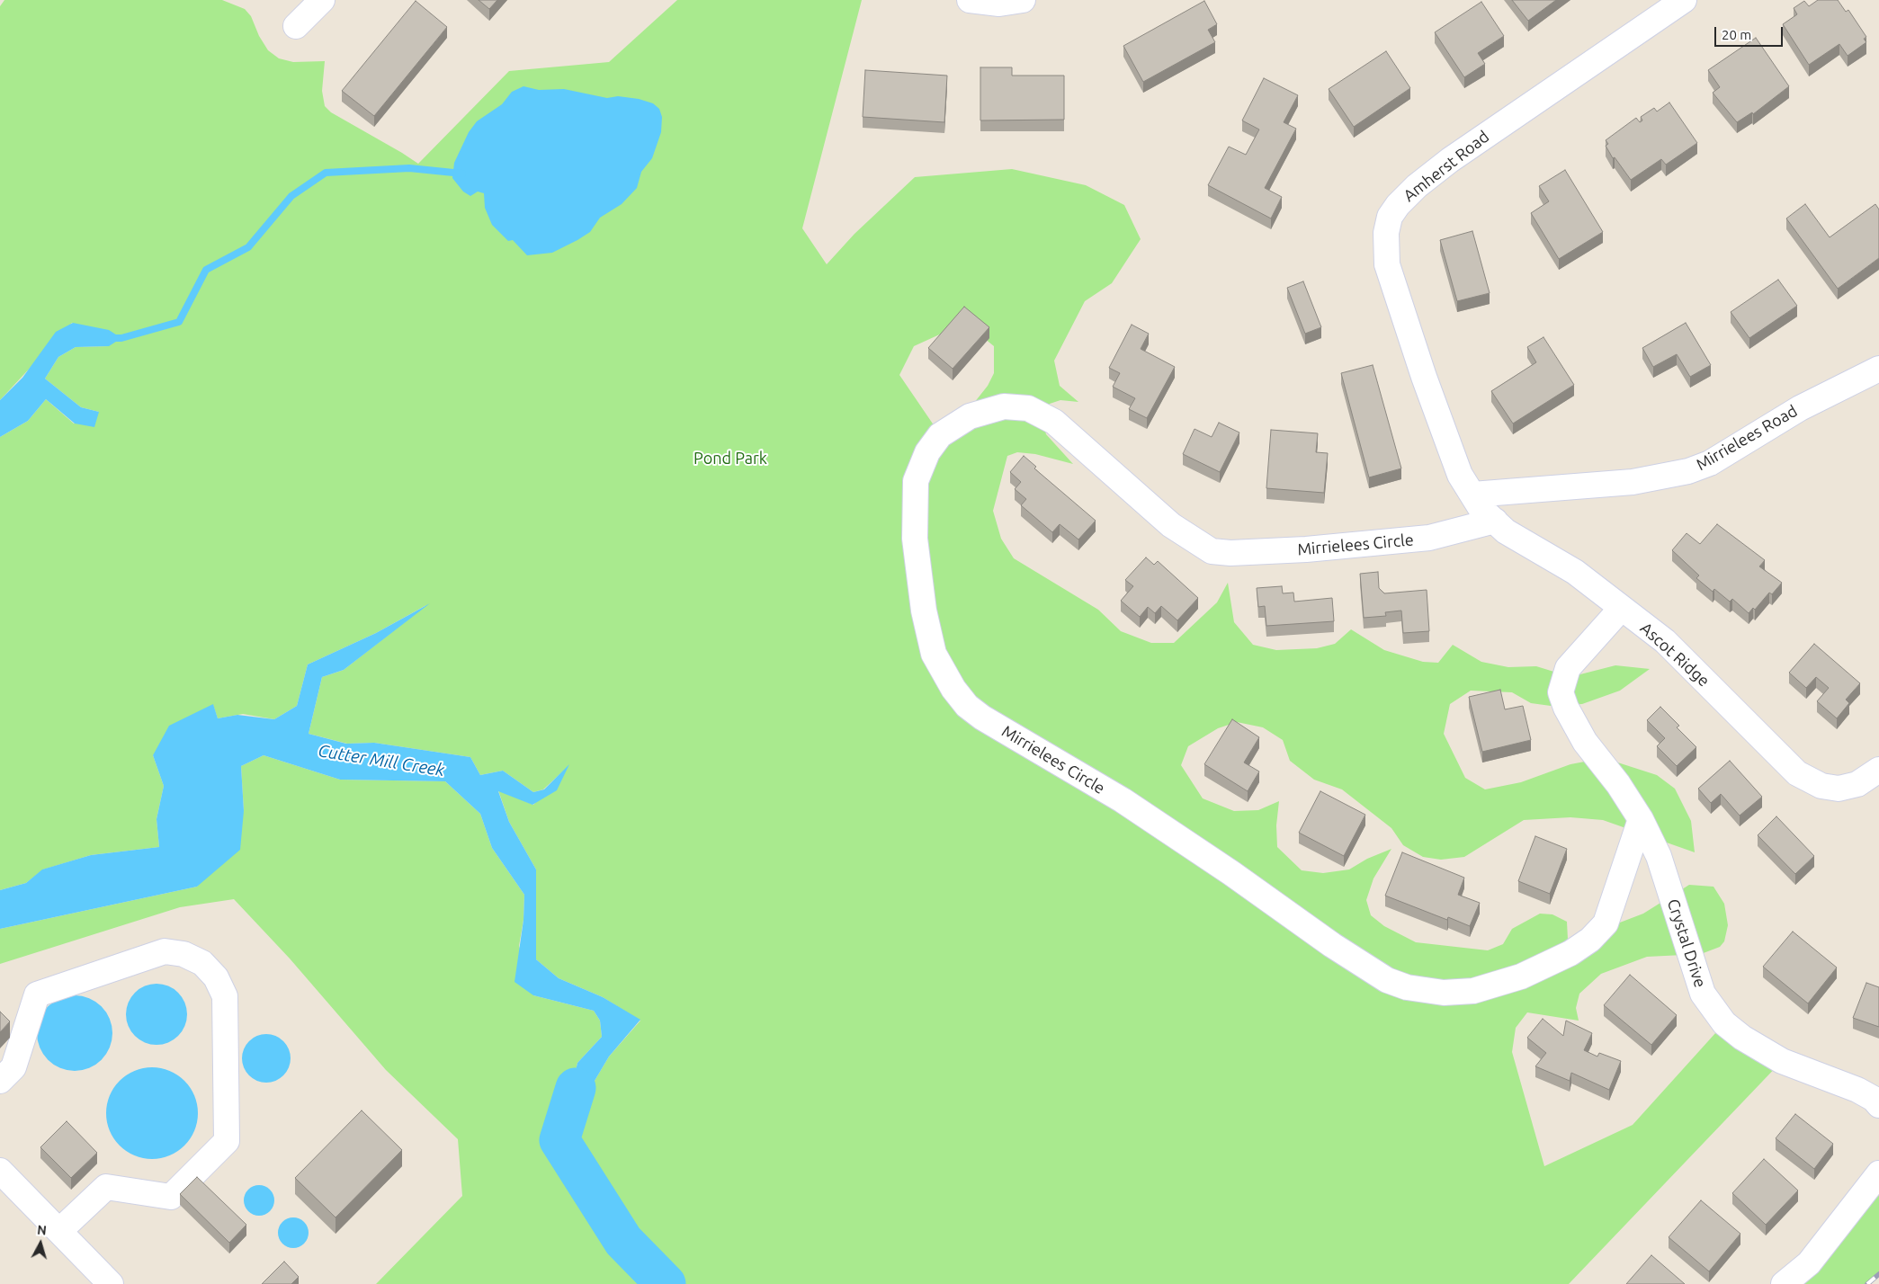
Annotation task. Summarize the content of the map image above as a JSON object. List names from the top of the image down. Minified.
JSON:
{"streets":{"street":["Amherst Road","Mirrielees Road","Mirrielees Circle","Ascot Ridge","Crystal Drive"]},"crossings":[["Amherst Road","Mirrielees Road"],["Amherst Road","Ascot Ridge"],["Mirrielees Road","Ascot Ridge"],["Mirrielees Circle","Ascot Ridge"],["Mirrielees Circle","Crystal Drive"]],"water":["Cutter Mill Creek"],"parks":["Pond Park"],"scale_bar":"20 m","north":"top"}
